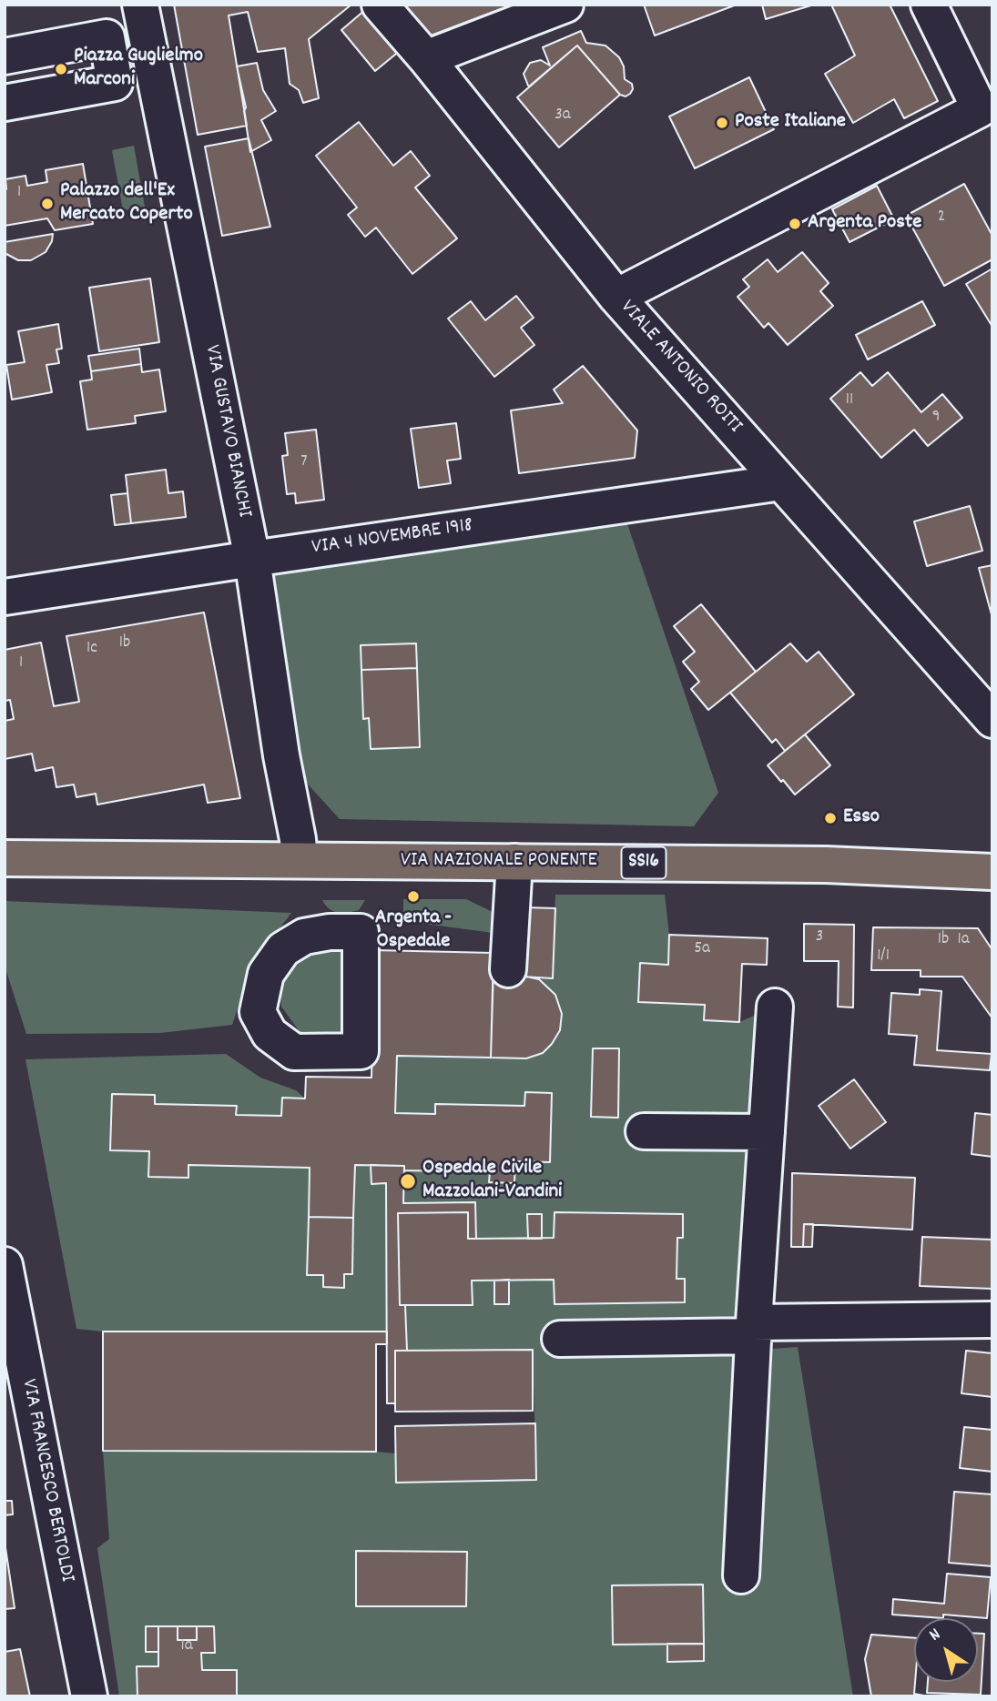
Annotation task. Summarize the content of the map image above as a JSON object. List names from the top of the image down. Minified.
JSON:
{"streets":{"main road":["VIA NAZIONALE PONENTE","SS16"],"street":["VIALE ANTONIO ROITI","VIA GUSTAVO BIANCHI","VIA 4 NOVEMBRE 1918","VIA FRANCESCO BERTOLDI"]},"crossings":[["VIALE ANTONIO ROITI","VIA 4 NOVEMBRE 1918"],["VIA GUSTAVO BIANCHI","VIA 4 NOVEMBRE 1918"],["VIA GUSTAVO BIANCHI","VIA NAZIONALE PONENTE"]],"places":["Piazza Guglielmo Marconi","Poste Italiane","Palazzo dell'Ex Mercato Coperto","Argenta Poste","Esso","Argenta - Ospedale","Ospedale Civile Mazzolani-Vandini"],"house_numbers":["3a","1","2","11","9","7","1b","1c","1","3","1b","1a","5a","1/1","1a"],"north":"top left"}
